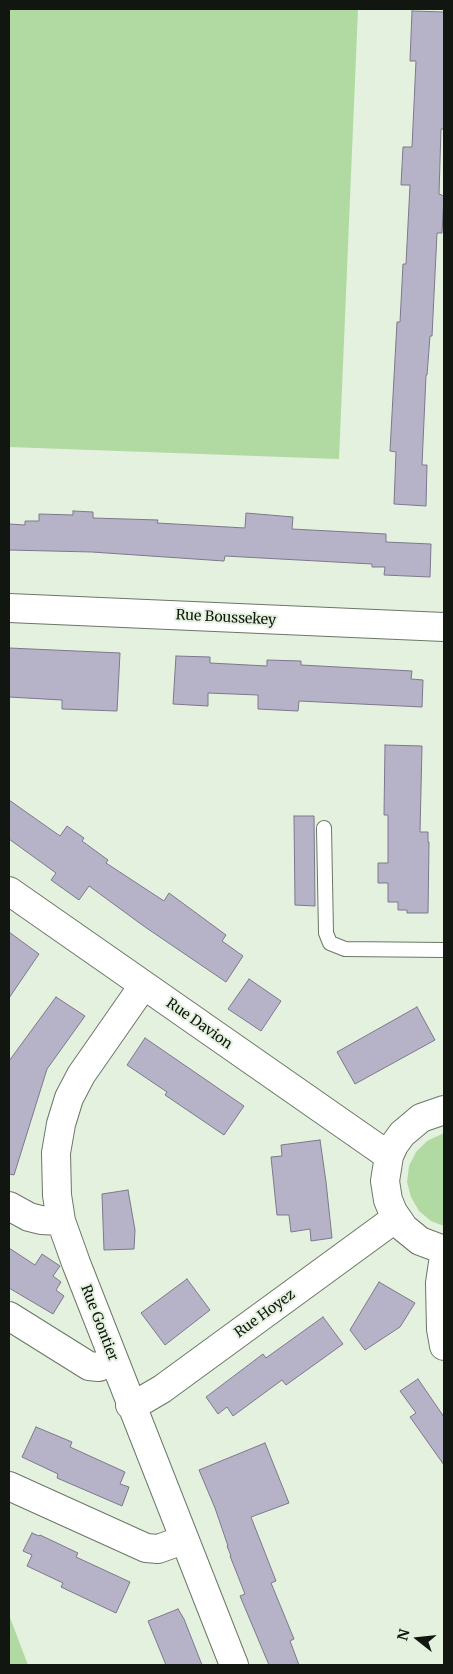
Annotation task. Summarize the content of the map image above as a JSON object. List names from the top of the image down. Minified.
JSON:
{"streets":{"street":["Rue Boussekey","Rue Davion","Rue Hoyez","Rue Gontier"]},"crossings":[["Rue Davion","Rue Gontier"],["Rue Hoyez","Rue Gontier"]],"north":"left"}
